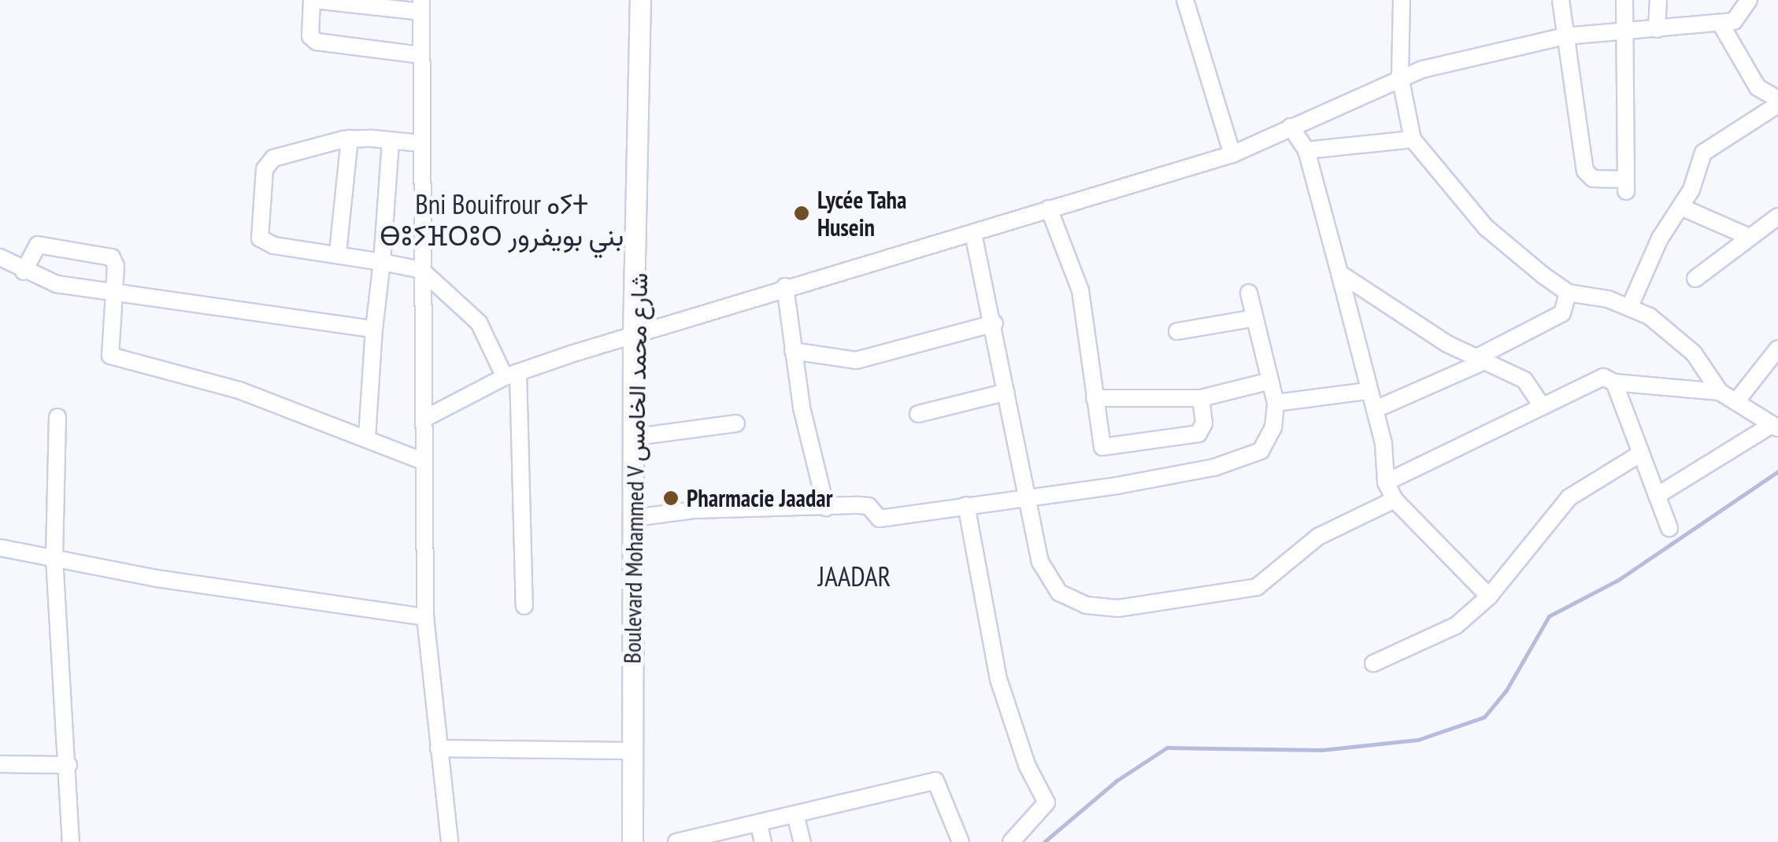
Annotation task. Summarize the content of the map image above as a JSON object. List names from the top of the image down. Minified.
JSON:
{"streets":{"main road":["Boulevard Mohammed V شارع محمد الخامس"]},"districts":["Bni Bouifrour ⴰⵢⵜ ⴱⵓⵢⴼⵔⵓⵔ بني بويفرور","JAADAR"],"places":["Lycée Taha Husein","Pharmacie Jaadar"]}
